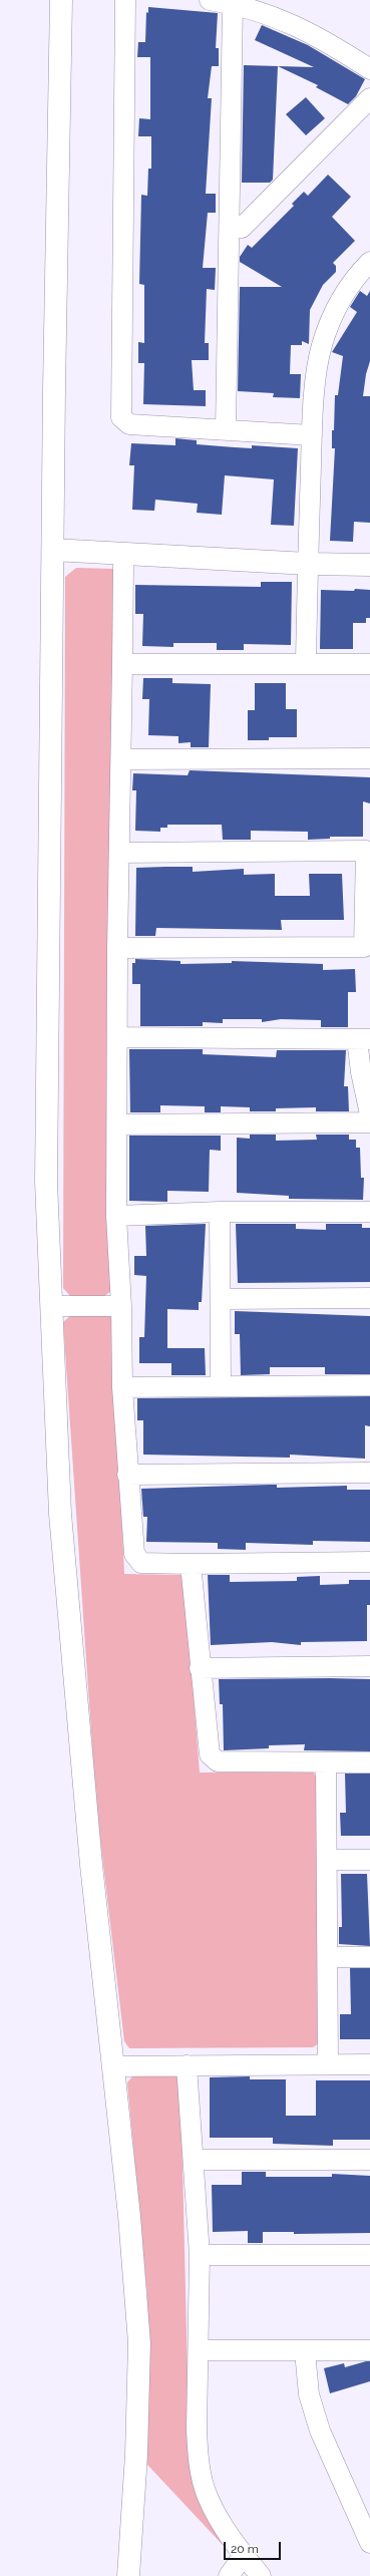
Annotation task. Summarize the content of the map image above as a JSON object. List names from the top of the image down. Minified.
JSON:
{"scale_bar":"20 m"}
